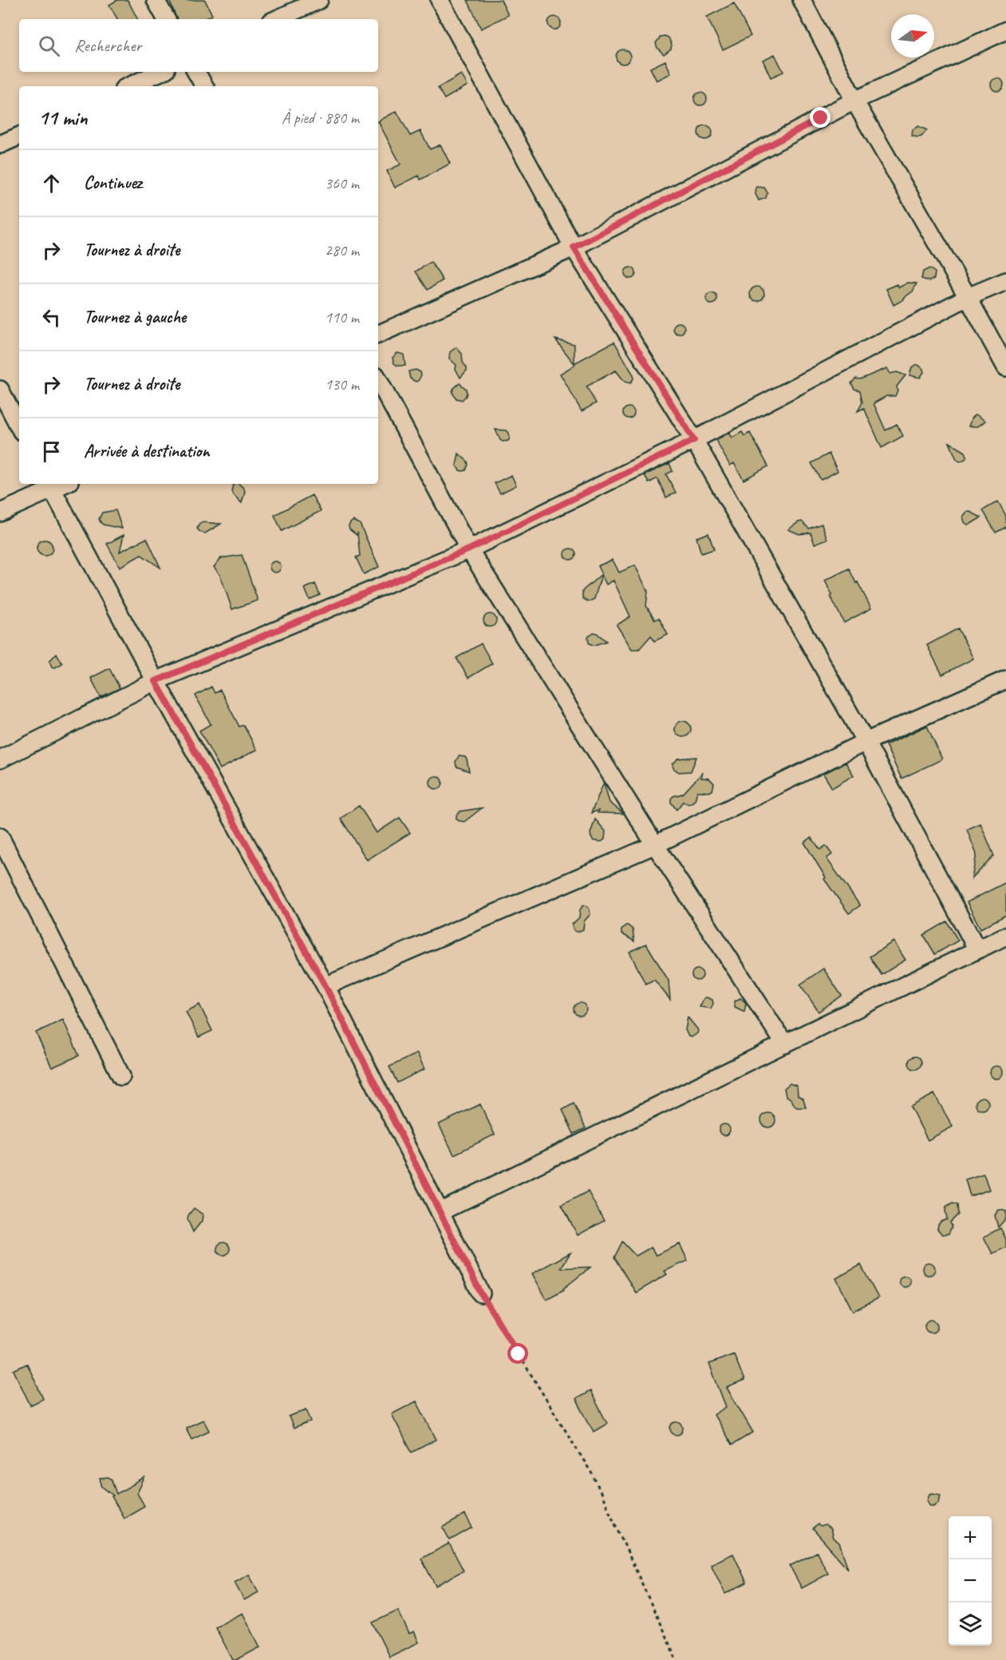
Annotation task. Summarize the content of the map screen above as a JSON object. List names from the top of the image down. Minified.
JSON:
{"north":"right","page":{"search":"Rechercher","heading":["11 min","À pied · 880 m"],"list":[["Continuez","360 m"],["Tournez à droite","280 m"],["Tournez à gauche","110 m"],["Tournez à droite","130 m"],"Arrivée à destination"],"map_buttons":["+","−"]}}
